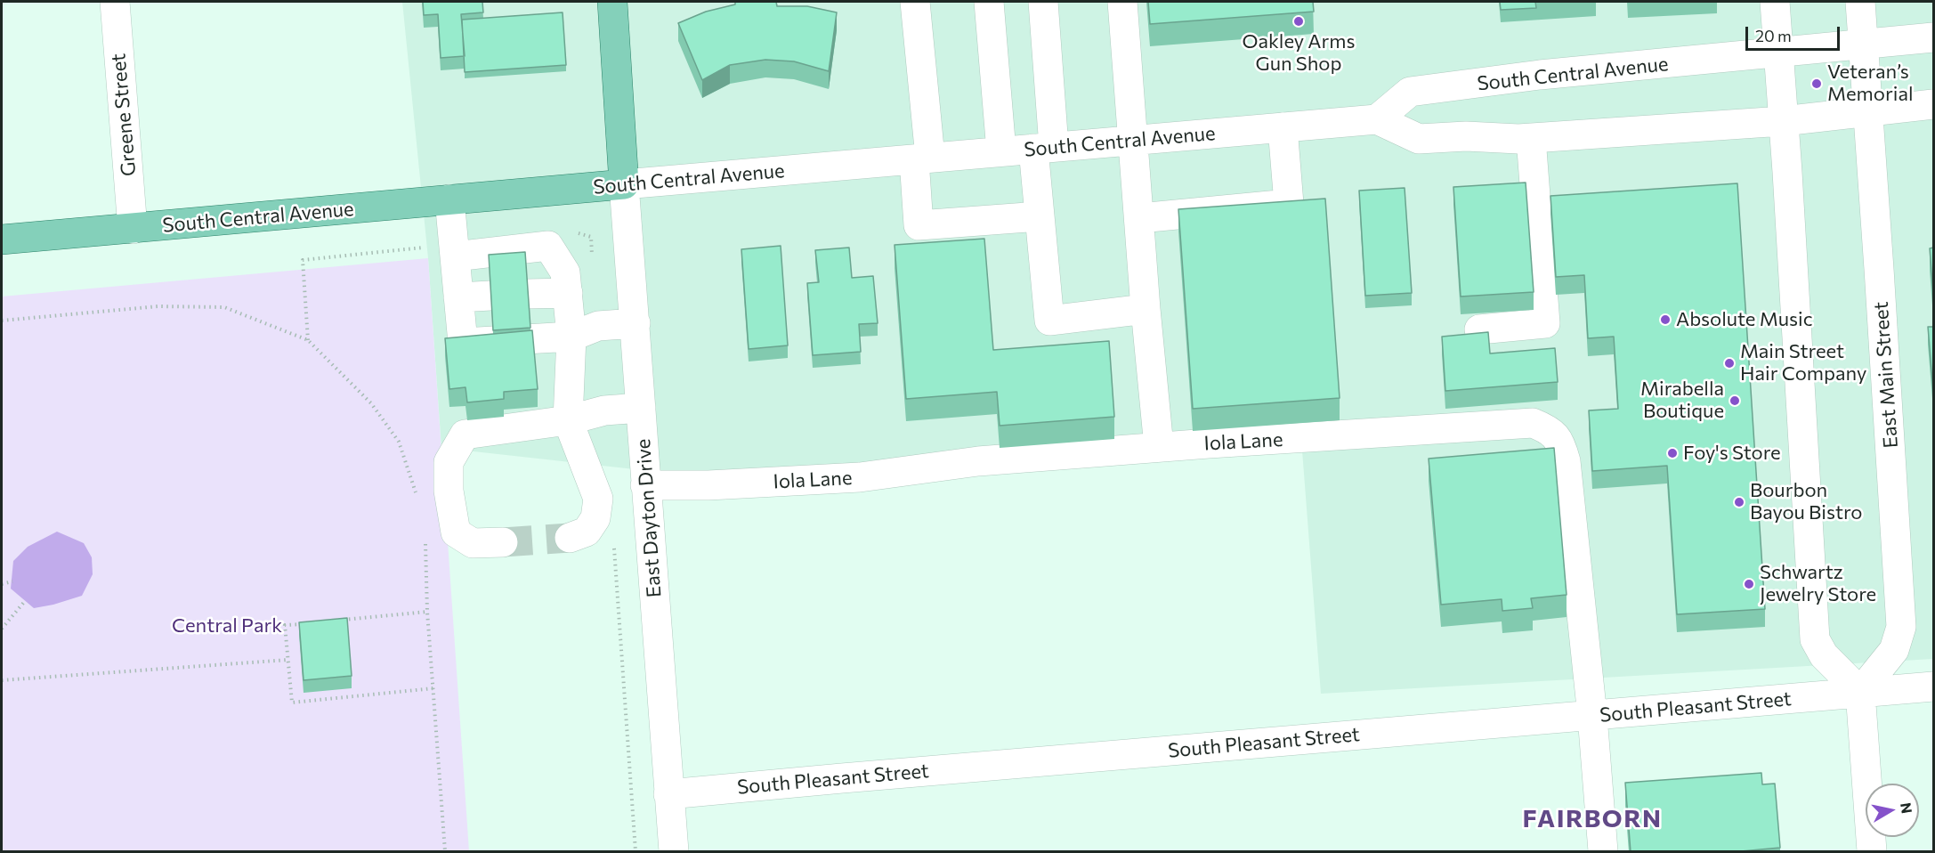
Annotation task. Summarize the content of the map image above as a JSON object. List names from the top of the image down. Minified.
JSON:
{"streets":{"main road":["South Central Avenue"],"street":["Greene Street","East Main Street","Iola Lane","East Dayton Drive","South Pleasant Street"]},"crossings":[["South Central Avenue","Greene Street"],["South Central Avenue","East Main Street"],["South Central Avenue","East Dayton Drive"],["East Main Street","South Pleasant Street"],["Iola Lane","East Dayton Drive"],["Iola Lane","South Pleasant Street"],["East Dayton Drive","South Pleasant Street"]],"districts":["FAIRBORN"],"parks":["Central Park"],"places":["Oakley Arms Gun Shop","Veteran’s Memorial","Absolute Music","Main Street Hair Company","Mirabella Boutique","Foy's Store","Bourbon Bayou Bistro","Schwartz Jewelry Store"],"scale_bar":"20 m","north":"right"}
